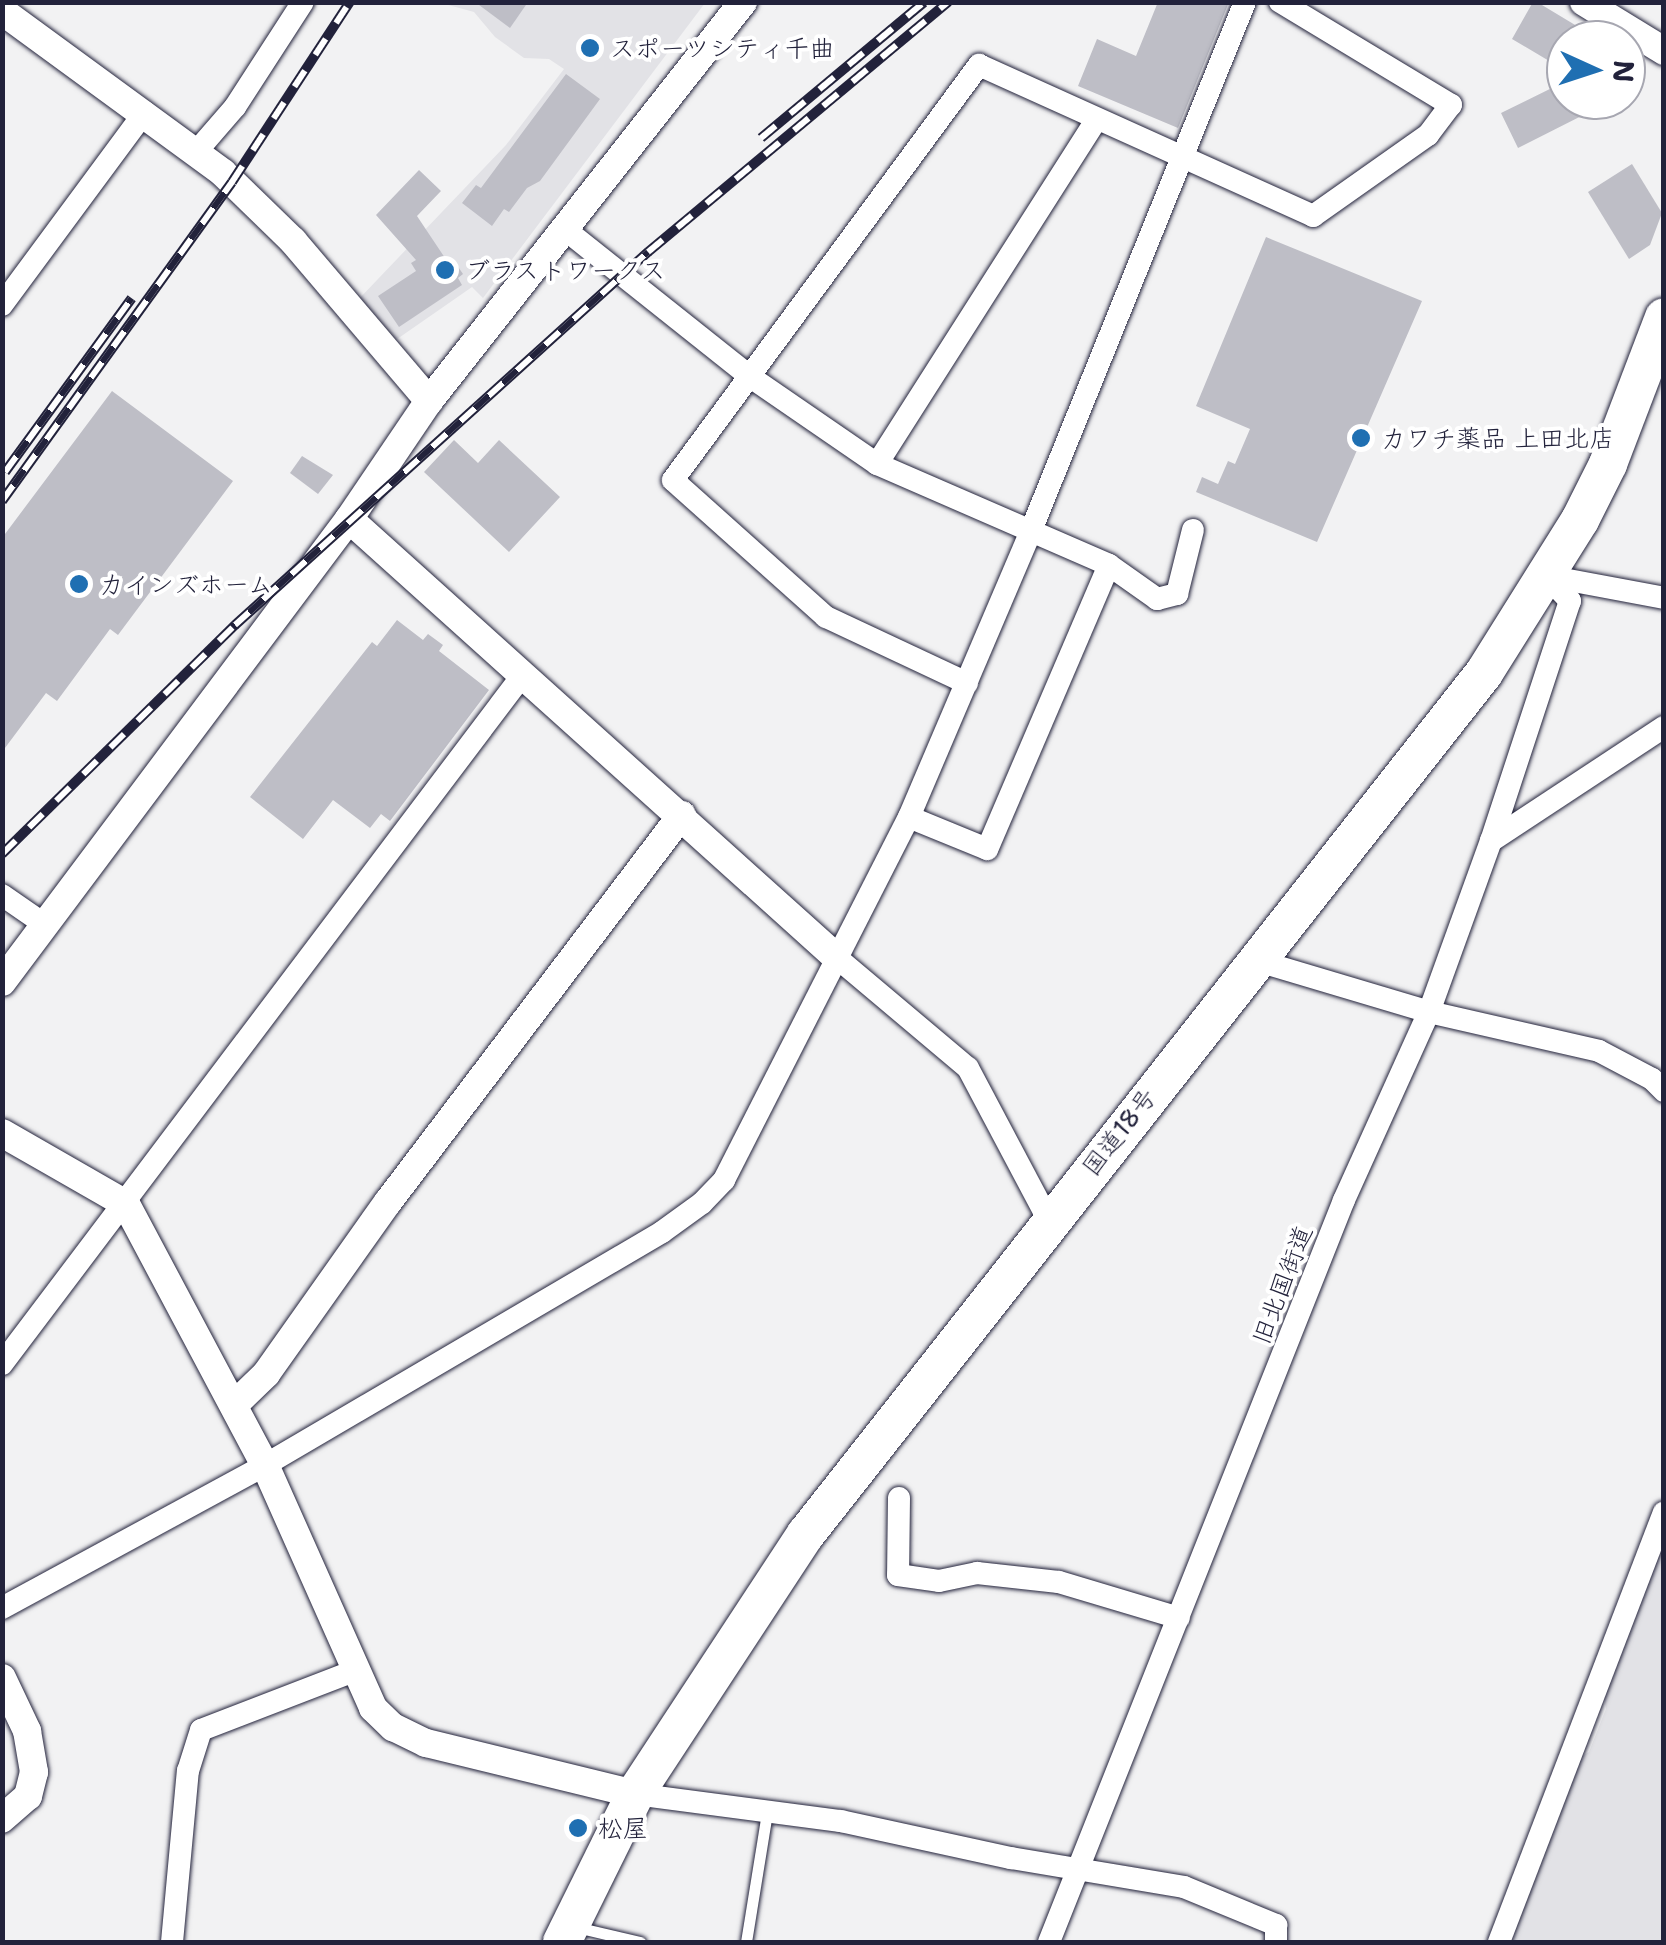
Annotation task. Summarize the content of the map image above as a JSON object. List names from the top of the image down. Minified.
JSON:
{"streets":{"highway":["国道18号"],"street":["旧北国街道"]},"crossings":[["国道18号","旧北国街道"]],"places":["スポーツシティ千曲","ブラストワークス","カワチ薬品 上田北店","カインズホーム","松屋"],"north":"right"}
